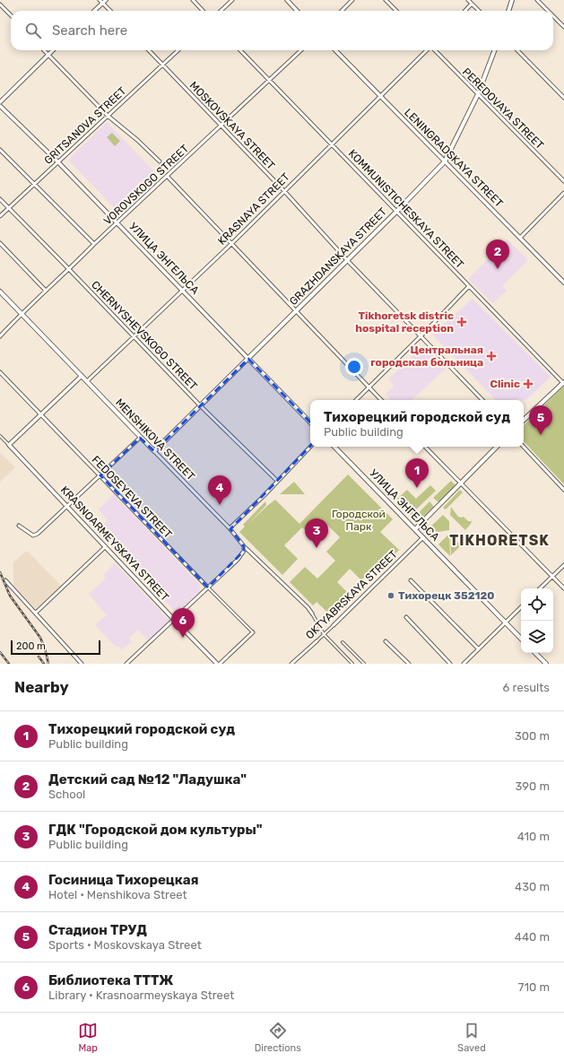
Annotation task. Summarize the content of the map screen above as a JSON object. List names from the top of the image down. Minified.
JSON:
{"streets":{"main road":["GRAZHDANSKAYA STREET","УЛИЦА ЭНГЕЛЬСА","MENSHIKOVA STREET"],"street":["PEREDOVAYA STREET","GRITSANOVA STREET","MOSKOVSKAYA STREET","LENINGRADSKAYA STREET","VOROVSKOGO STREET","KRASNAYA STREET","KOMMUNISTICHESKAYA STREET","CHERNYSHEVSKOGO STREET","FEDOSEYEVA STREET","KRASNOARMEYSKAYA STREET","OKTYABRSKAYA STREET"]},"crossings":[["PEREDOVAYA STREET","GRAZHDANSKAYA STREET"],["GRITSANOVA STREET","MOSKOVSKAYA STREET"],["GRITSANOVA STREET","УЛИЦА ЭНГЕЛЬСА"],["GRITSANOVA STREET","CHERNYSHEVSKOGO STREET"],["MOSKOVSKAYA STREET","VOROVSKOGO STREET"],["MOSKOVSKAYA STREET","KRASNAYA STREET"],["MOSKOVSKAYA STREET","GRAZHDANSKAYA STREET"],["LENINGRADSKAYA STREET","KRASNAYA STREET"],["LENINGRADSKAYA STREET","GRAZHDANSKAYA STREET"],["VOROVSKOGO STREET","KOMMUNISTICHESKAYA STREET"],["VOROVSKOGO STREET","УЛИЦА ЭНГЕЛЬСА"],["VOROVSKOGO STREET","CHERNYSHEVSKOGO STREET"],["VOROVSKOGO STREET","MENSHIKOVA STREET"],["KRASNAYA STREET","KOMMUNISTICHESKAYA STREET"],["KRASNAYA STREET","УЛИЦА ЭНГЕЛЬСА"],["KRASNAYA STREET","CHERNYSHEVSKOGO STREET"],["KRASNAYA STREET","MENSHIKOVA STREET"],["KOMMUNISTICHESKAYA STREET","GRAZHDANSKAYA STREET"],["GRAZHDANSKAYA STREET","УЛИЦА ЭНГЕЛЬСА"],["GRAZHDANSKAYA STREET","CHERNYSHEVSKOGO STREET"],["GRAZHDANSKAYA STREET","MENSHIKOVA STREET"],["УЛИЦА ЭНГЕЛЬСА","OKTYABRSKAYA STREET"],["MENSHIKOVA STREET","OKTYABRSKAYA STREET"]],"districts":["TIKHORETSK"],"parks":["Городской Парк"],"places":{"health":["Tikhoretsk distric hospital reception","Центральная городская больница","Clinic"],"other":["Тихорецк 352120"]},"scale_bar":"200 m","page":{"search":"Search here","pins":["2","5","1","4","3","6"],"popup":["Тихорецкий городской суд","Public building"],"scale":"200 m","heading":["Nearby","6 results"],"list":[{"mark":"1","name":"Тихорецкий городской суд","note":"Public building","value":"300 m"},{"mark":"2","name":"Детский сад №12 \"Ладушка\"","note":"School","value":"390 m"},{"mark":"3","name":"ГДК \"Городской дом культуры\"","note":"Public building","value":"410 m"},{"mark":"4","name":"Госиница Тихорецкая","note":"Hotel · Menshikova Street","value":"430 m"},{"mark":"5","name":"Стадион ТРУД","note":"Sports · Moskovskaya Street","value":"440 m"},{"mark":"6","name":"Библиотека ТТТЖ","note":"Library · Krasnoarmeyskaya Street","value":"710 m"}],"nav":["Map","Directions","Saved"]}}
